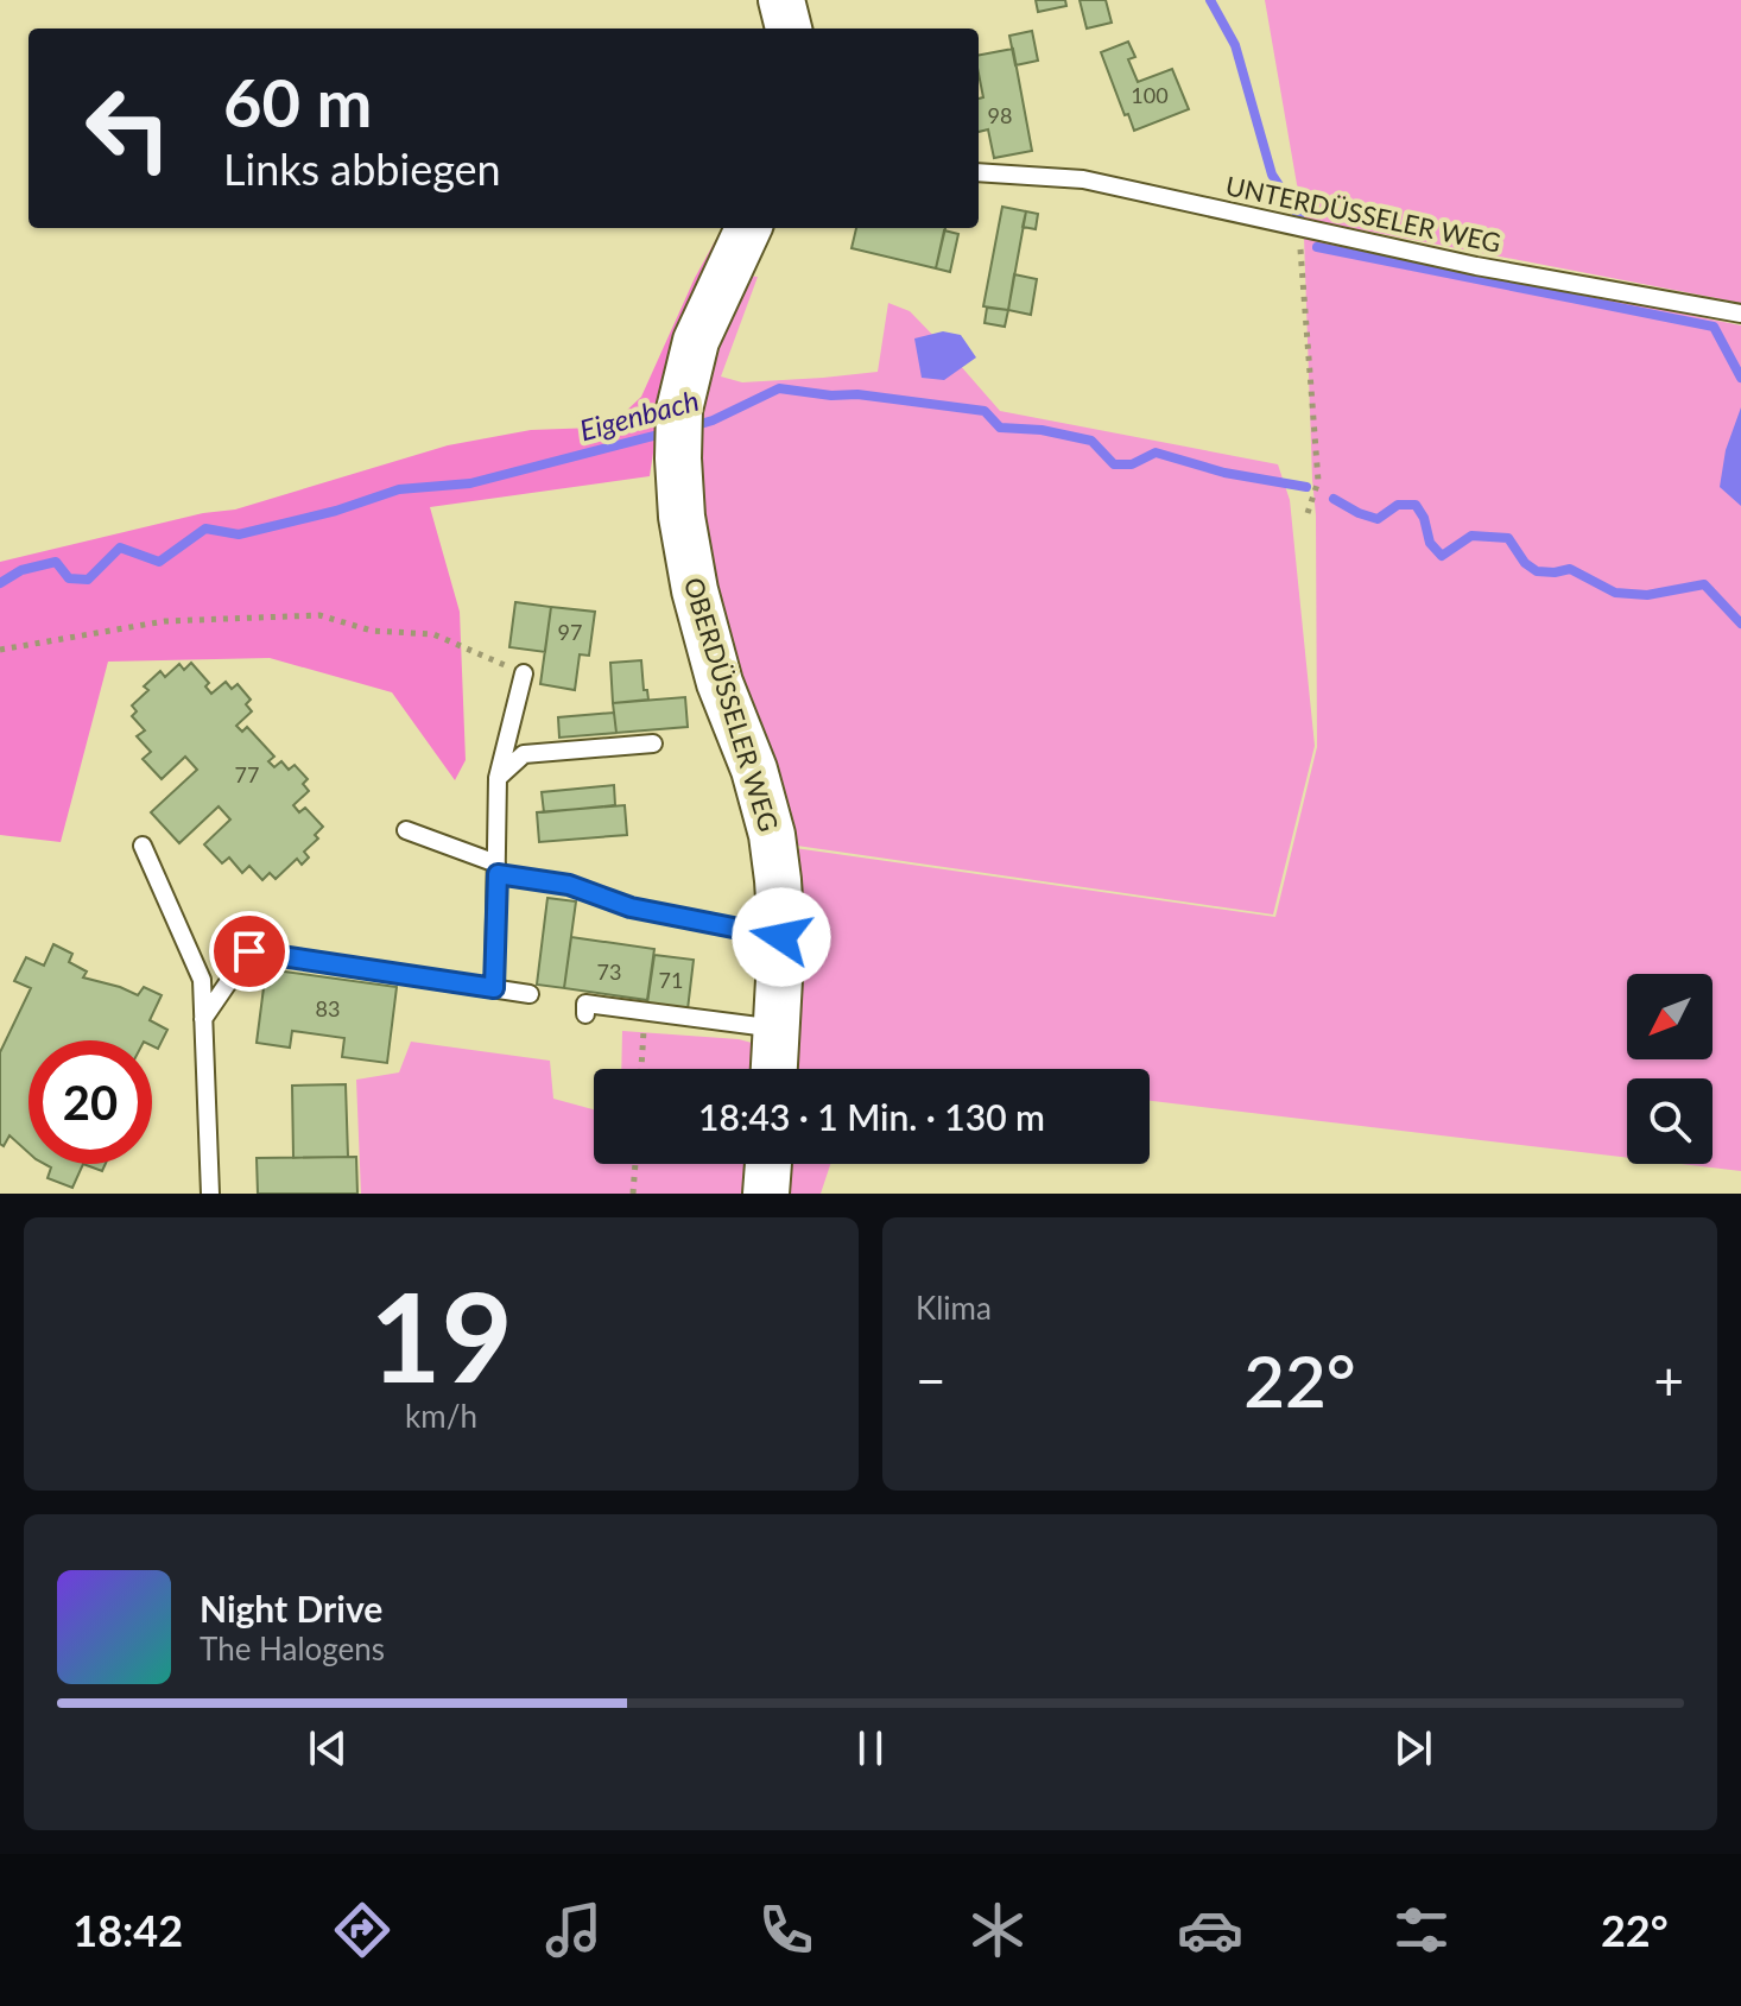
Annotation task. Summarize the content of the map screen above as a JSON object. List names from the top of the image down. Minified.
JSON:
{"streets":{"street":["OBERDÜSSELER WEG"],"lane":["UNTERDÜSSELER WEG"]},"water":["Eigenbach"],"house_numbers":["100","98","97","77","73","71","83"],"north":"bottom left","page":{"turn":["60 m","Links abbiegen"],"limit":"20","trip":"18:43 · 1 Min. · 130 m","tile":[["19","km/h"],"Klima"],"heat":["−","22°","+"],"song":["Night Drive","The Halogens"],"tabs":["18:42","22°"]}}
